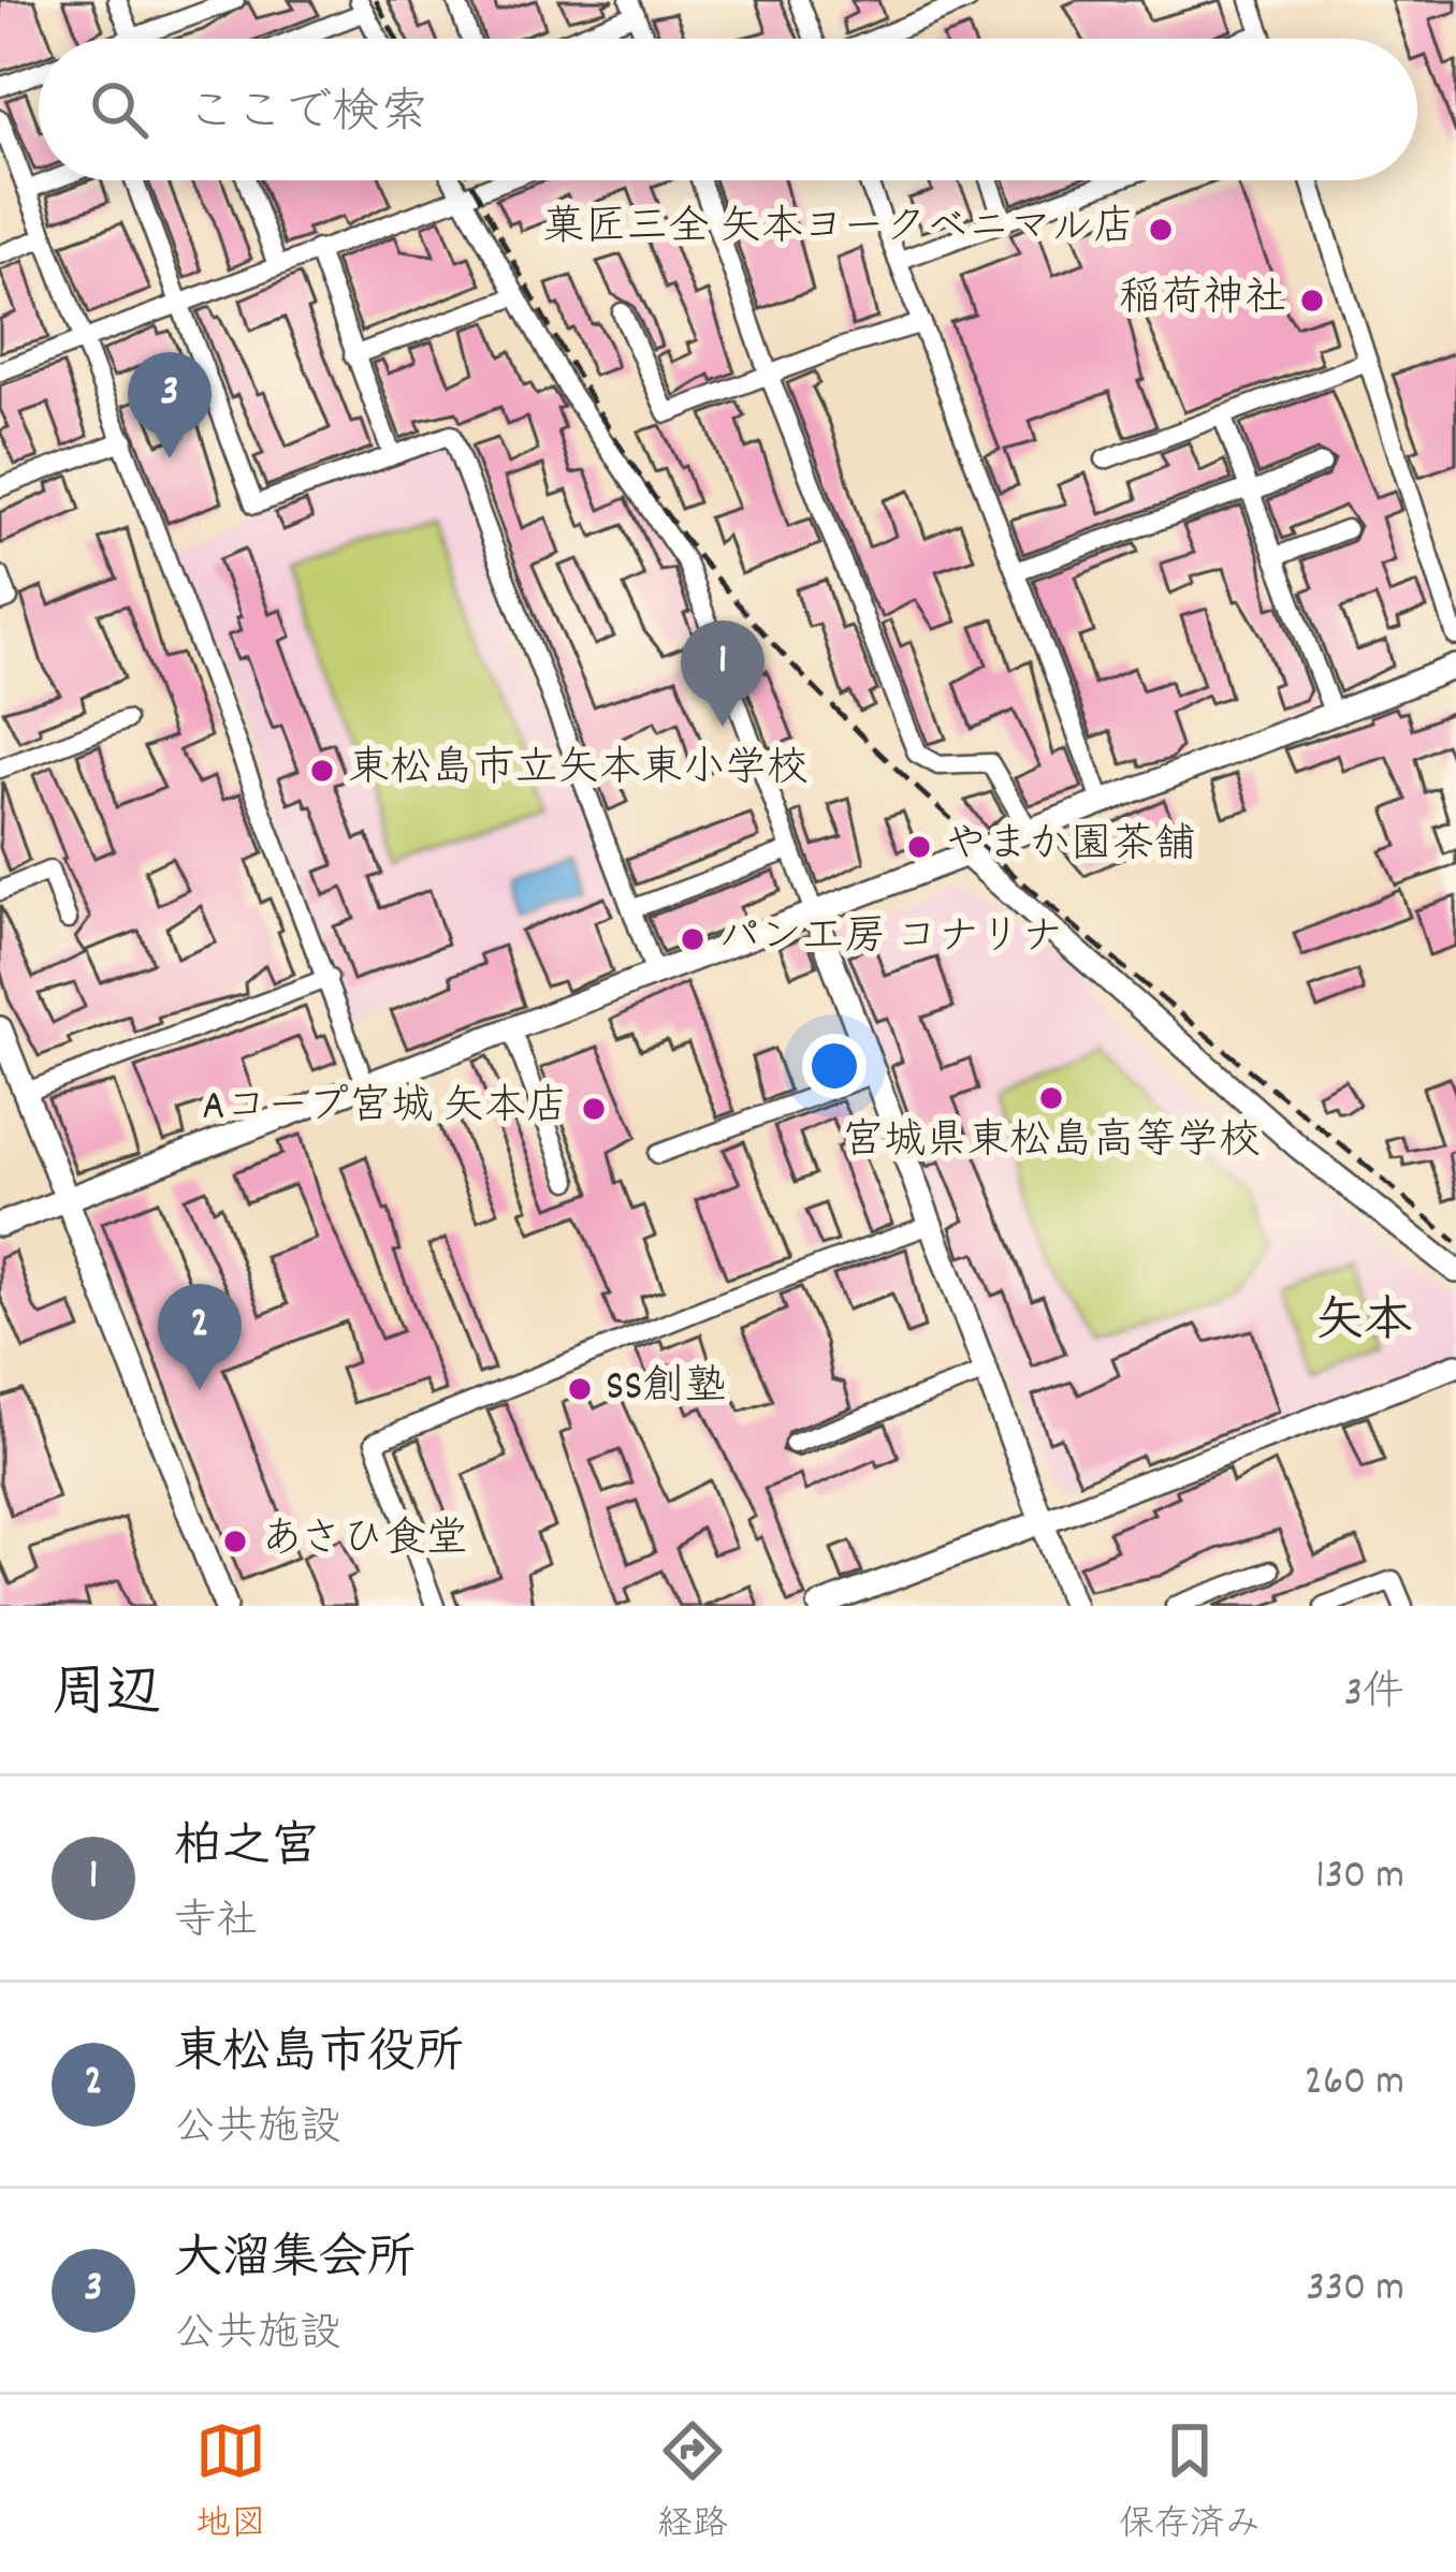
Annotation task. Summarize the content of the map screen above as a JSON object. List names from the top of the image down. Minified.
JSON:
{"districts":["矢本"],"places":["菓匠三全 矢本ヨークベニマル店","稲荷神社","東松島市立矢本東小学校","やまか園茶舗","パン工房 コナリナ","宮城県東松島高等学校","Aコープ宮城 矢本店","SS創塾","あさひ食堂"],"page":{"search":"ここで検索","pins":["3","1","2"],"heading":["周辺","3件"],"list":[{"mark":"1","name":"柏之宮","note":"寺社","value":"130 m"},{"mark":"2","name":"東松島市役所","note":"公共施設","value":"260 m"},{"mark":"3","name":"大溜集会所","note":"公共施設","value":"330 m"}],"nav":["地図","経路","保存済み"]}}
